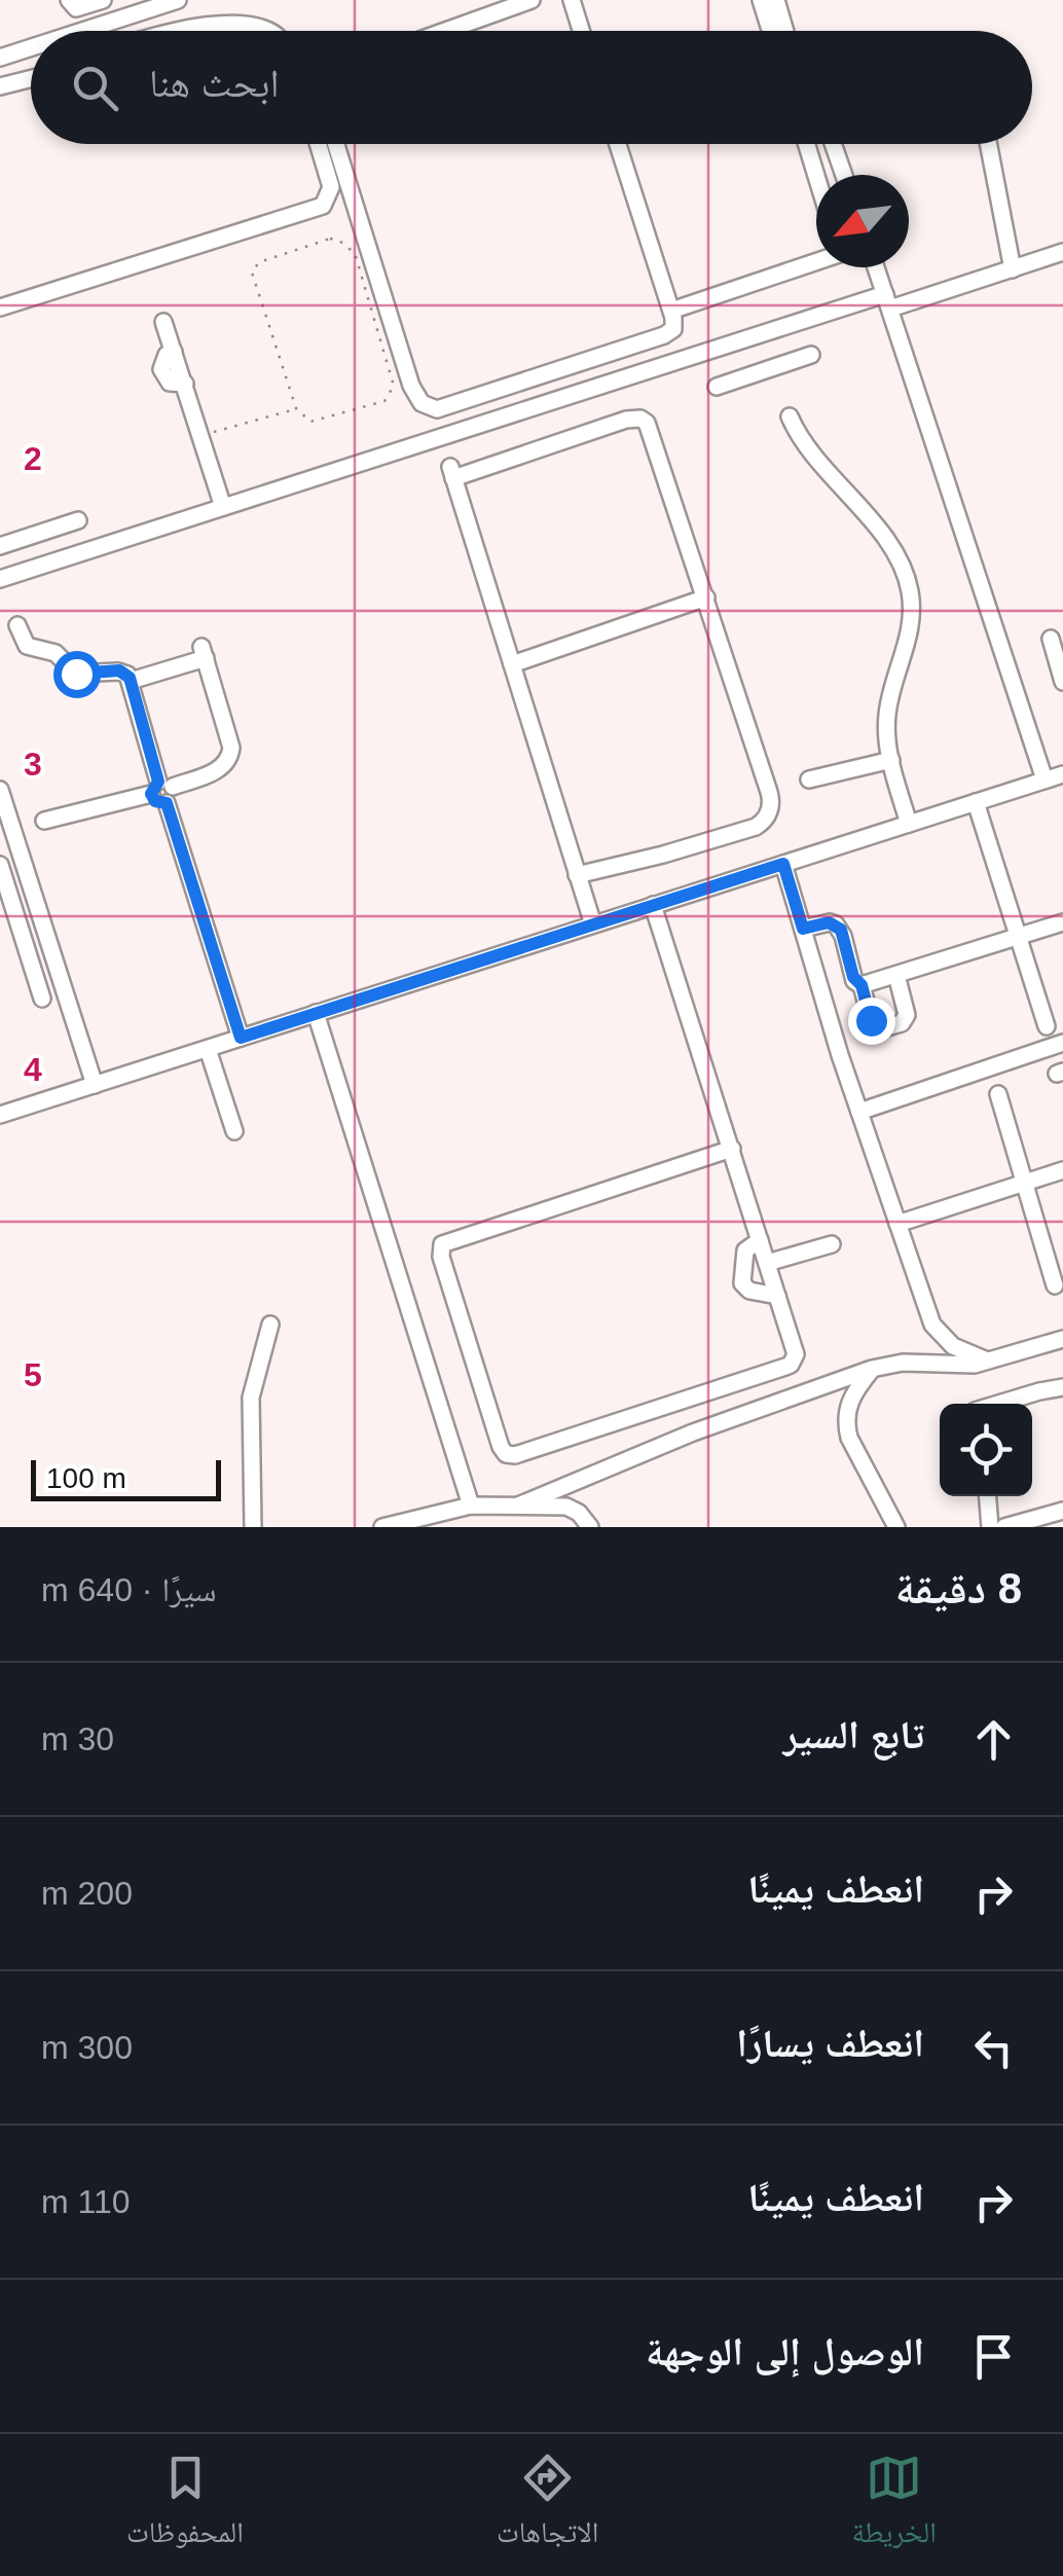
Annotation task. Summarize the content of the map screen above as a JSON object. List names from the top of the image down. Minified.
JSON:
{"scale_bar":"100 m","north":"bottom left","page":{"search":"ابحث هنا","scale":"100 m","heading":["8 دقيقة","سيرًا · 640 m"],"list":[["تابع السير","30 m"],["انعطف يمينًا","200 m"],["انعطف يسارًا","300 m"],["انعطف يمينًا","110 m"],"الوصول إلى الوجهة"],"nav":["الخريطة","الاتجاهات","المحفوظات"]},"grid":{"rows":["2","3","4","5"]}}
